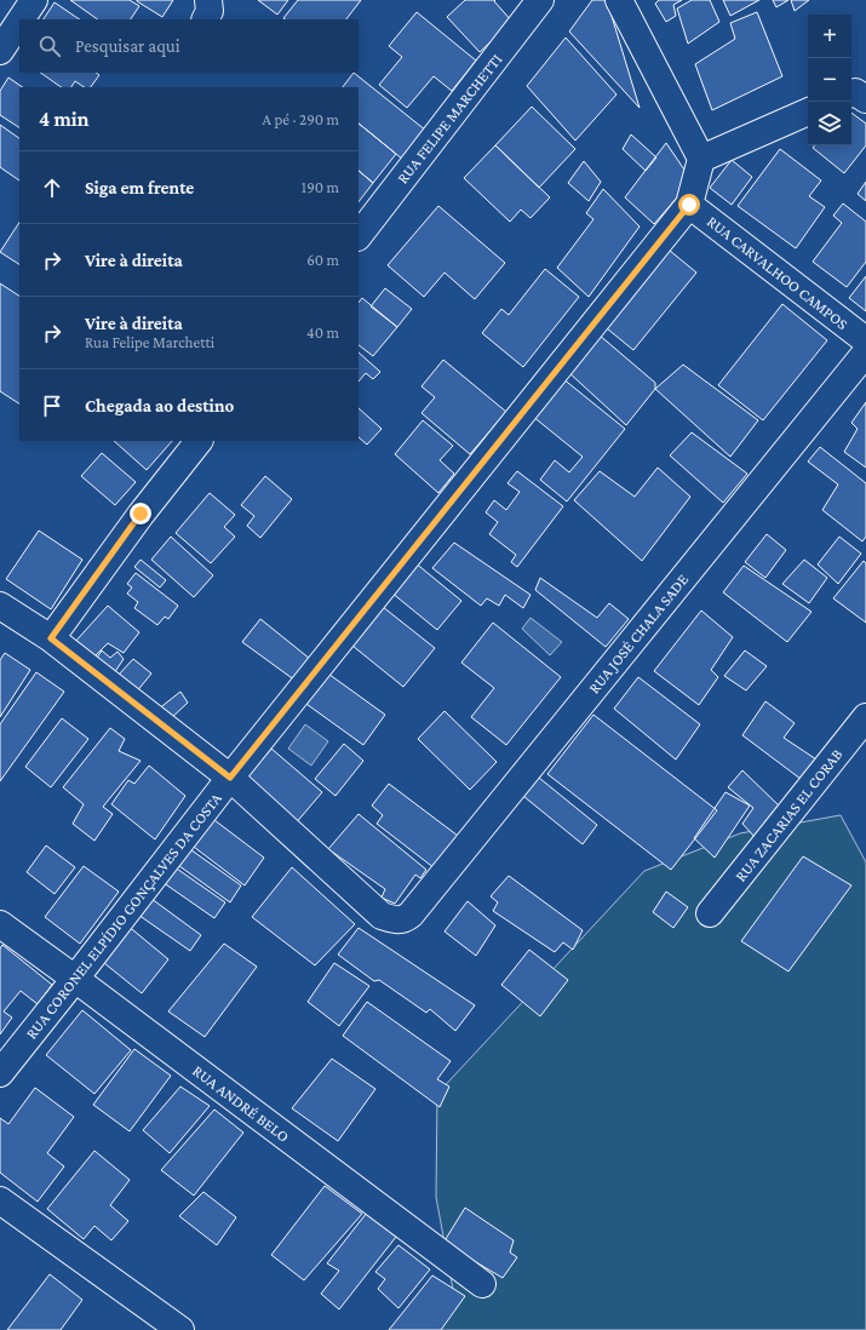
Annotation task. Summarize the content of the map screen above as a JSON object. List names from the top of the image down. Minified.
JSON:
{"streets":{"street":["RUA FELIPE MARCHETTI","RUA CARVALHOO CAMPOS","RUA JOSÉ CHALA SADE","RUA ZACARIAS EL CORAB","RUA CORONEL ELPÍDIO GONÇALVES DA COSTA","RUA ANDRÉ BELO"]},"crossings":[["RUA CARVALHOO CAMPOS","RUA CORONEL ELPÍDIO GONÇALVES DA COSTA"],["RUA JOSÉ CHALA SADE","RUA CORONEL ELPÍDIO GONÇALVES DA COSTA"],["RUA CORONEL ELPÍDIO GONÇALVES DA COSTA","RUA ANDRÉ BELO"]],"page":{"map_buttons":["+","−"],"search":"Pesquisar aqui","heading":["4 min","A pé · 290 m"],"list":[["Siga em frente","190 m"],["Vire à direita","60 m"],["Vire à direita","Rua Felipe Marchetti","40 m"],"Chegada ao destino"]}}
